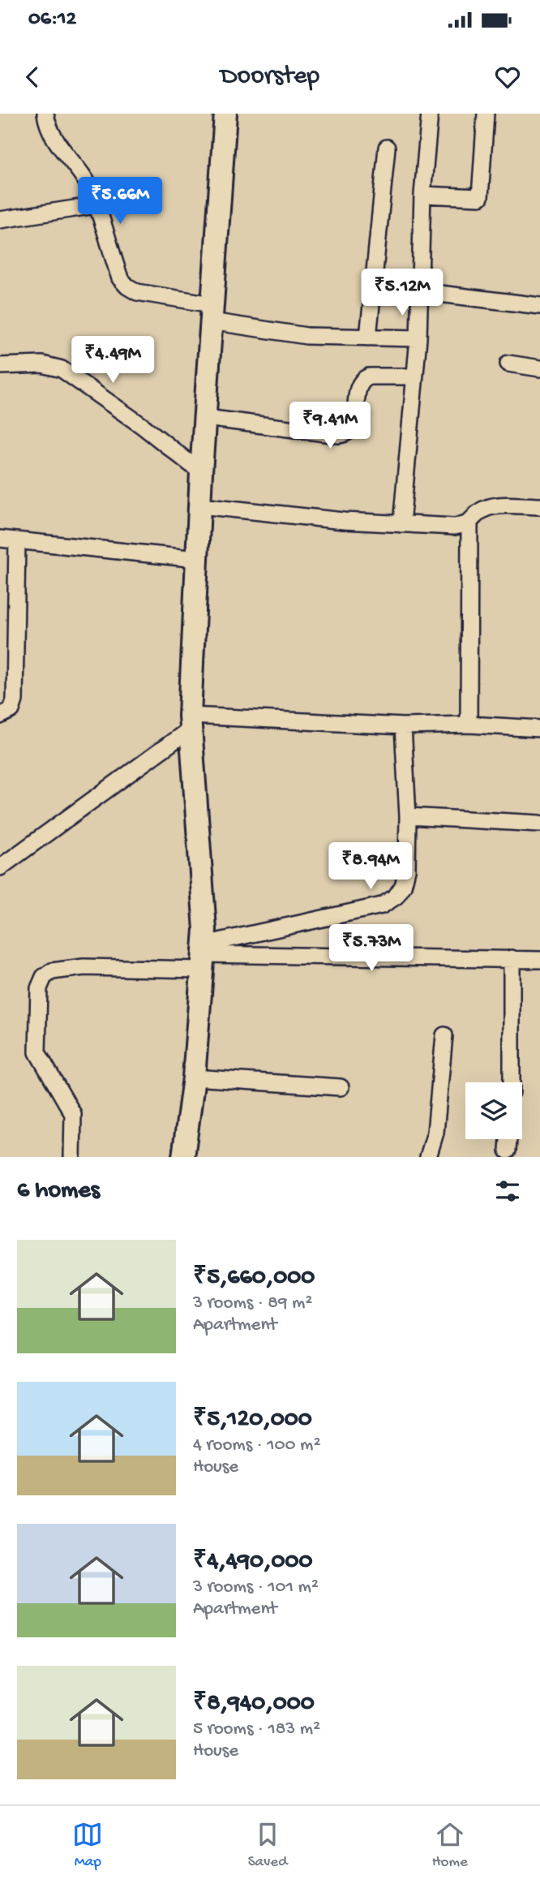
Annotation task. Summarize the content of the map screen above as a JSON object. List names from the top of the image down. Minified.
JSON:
{"page":{"status":"06:12","header":"Doorstep","price":["₹5.66M","₹5.12M","₹4.49M","₹9.41M","₹8.94M","₹5.73M"],"heading":"6 homes","list":[{"name":"₹5,660,000","note":"3 rooms · 89 m² · Apartment"},{"name":"₹5,120,000","note":"4 rooms · 100 m² · House"},{"name":"₹4,490,000","note":"3 rooms · 101 m² · Apartment"},{"name":"₹8,940,000","note":"5 rooms · 183 m² · House"}],"tabs":["Map","Saved","Home"]}}
